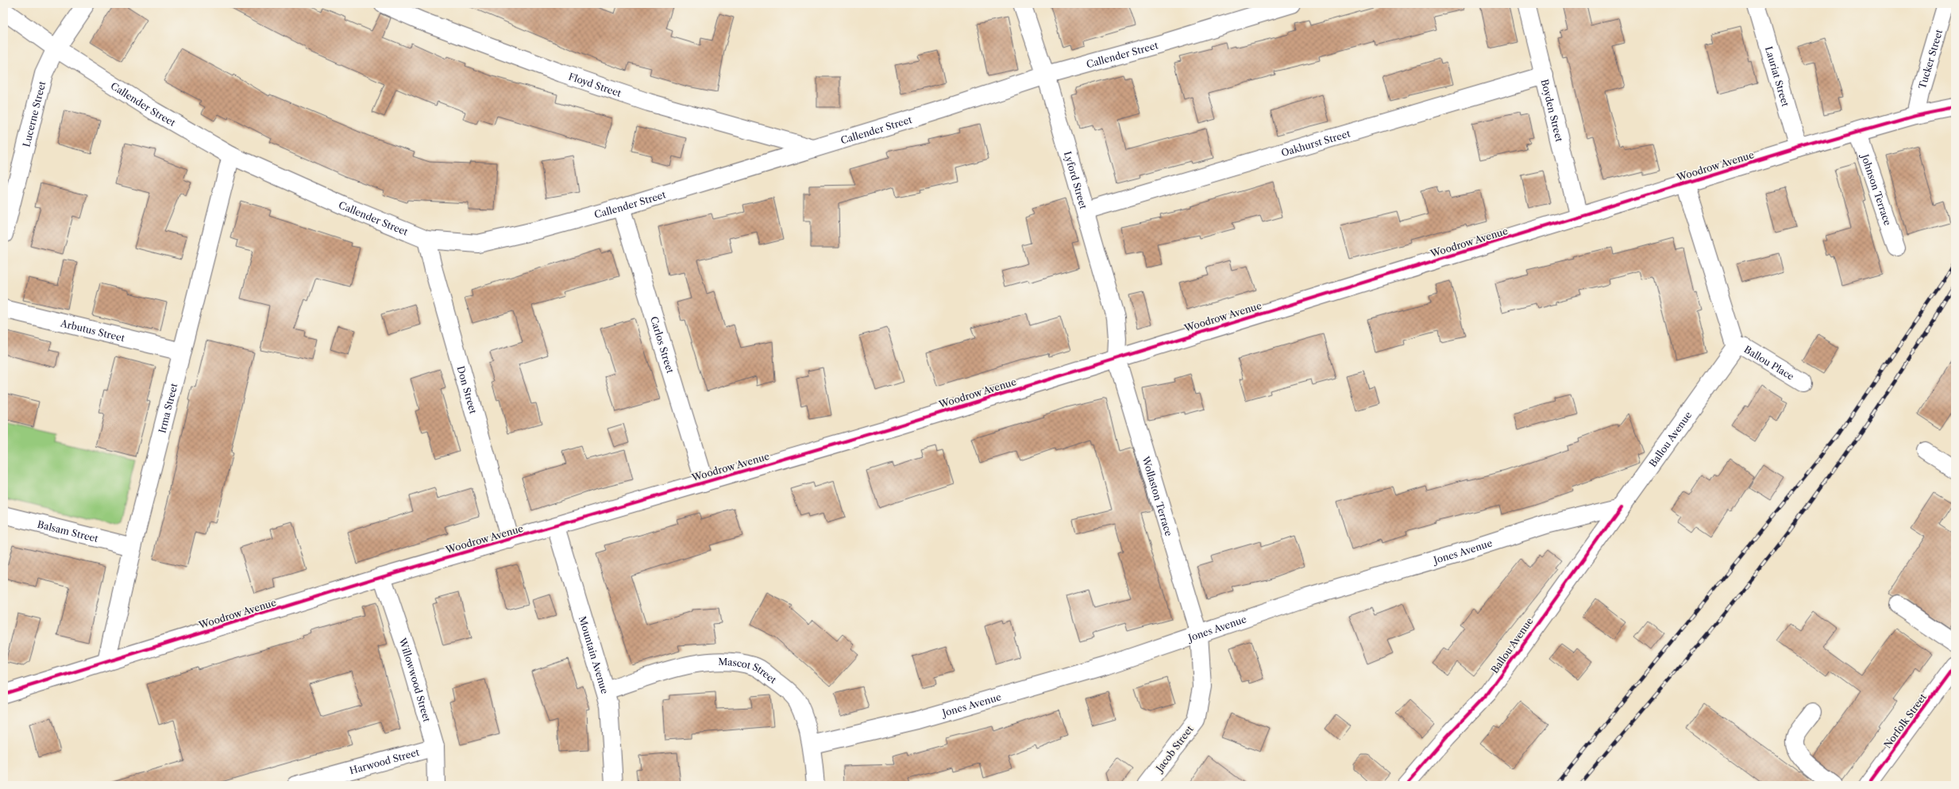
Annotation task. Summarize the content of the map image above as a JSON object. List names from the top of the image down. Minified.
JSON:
{"streets":{"street":["Callender Street","Tucker Street","Lauriat Street","Floyd Street","Boyden Street","Lucerne Street","Oakhurst Street","Woodrow Avenue","Lyford Street","Johnson Terrace","Arbutus Street","Carlos Street","Ballou Place","Don Street","Irma Street","Ballou Avenue","Wollaston Terrace","Balsam Street","Jones Avenue","Mountain Avenue","Mascot Street","Willowwood Street","Norfolk Street","Jacob Street","Harwood Street"]},"crossings":[["Callender Street","Floyd Street"],["Callender Street","Lucerne Street"],["Callender Street","Lyford Street"],["Callender Street","Carlos Street"],["Callender Street","Don Street"],["Callender Street","Irma Street"],["Tucker Street","Woodrow Avenue"],["Lauriat Street","Woodrow Avenue"],["Boyden Street","Oakhurst Street"],["Boyden Street","Woodrow Avenue"],["Oakhurst Street","Lyford Street"],["Woodrow Avenue","Lyford Street"],["Woodrow Avenue","Johnson Terrace"],["Woodrow Avenue","Carlos Street"],["Woodrow Avenue","Don Street"],["Woodrow Avenue","Irma Street"],["Woodrow Avenue","Wollaston Terrace"],["Woodrow Avenue","Mountain Avenue"],["Woodrow Avenue","Willowwood Street"],["Lyford Street","Wollaston Terrace"],["Arbutus Street","Irma Street"],["Ballou Place","Ballou Avenue"],["Irma Street","Balsam Street"],["Ballou Avenue","Jones Avenue"],["Wollaston Terrace","Jones Avenue"],["Wollaston Terrace","Jacob Street"],["Jones Avenue","Mascot Street"],["Jones Avenue","Jacob Street"],["Mountain Avenue","Mascot Street"],["Willowwood Street","Harwood Street"]]}
